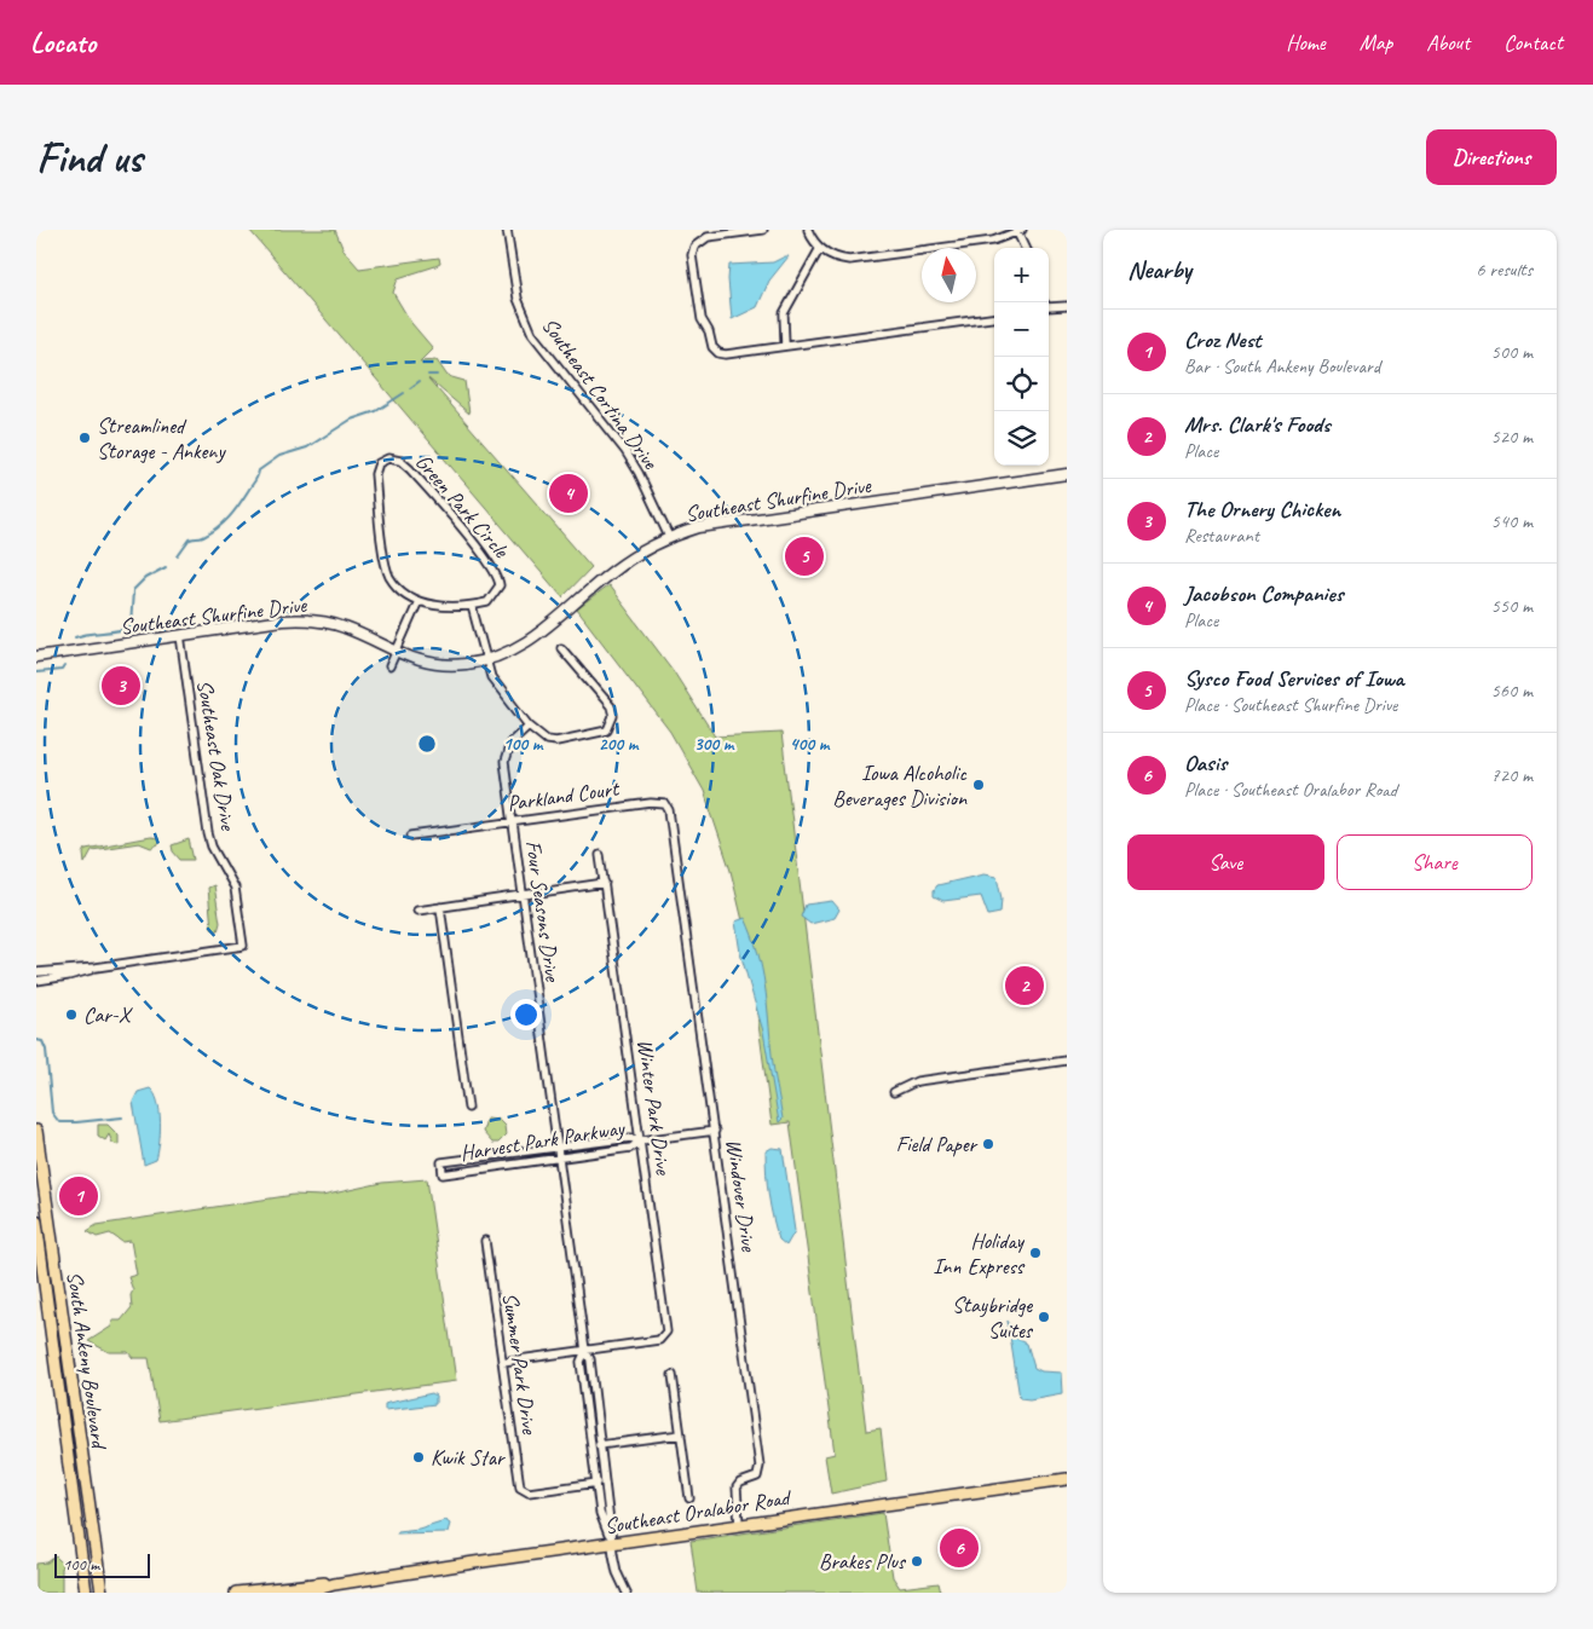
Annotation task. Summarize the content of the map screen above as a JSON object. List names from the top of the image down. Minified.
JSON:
{"streets":{"main road":["South Ankeny Boulevard","Southeast Oralabor Road"],"street":["Southeast Cortina Drive","Southeast Shurfine Drive","Green Park Circle","Southeast Oak Drive","Parkland Court","Four Seasons Drive","Winter Park Drive","Harvest Park Parkway","Windover Drive","Summer Park Drive"]},"crossings":[["Southeast Cortina Drive","Southeast Shurfine Drive"],["Southeast Shurfine Drive","Southeast Oak Drive"],["Parkland Court","Four Seasons Drive"],["Parkland Court","Windover Drive"],["Four Seasons Drive","Winter Park Drive"],["Four Seasons Drive","Harvest Park Parkway"],["Four Seasons Drive","Summer Park Drive"],["Four Seasons Drive","Southeast Oralabor Road"],["Winter Park Drive","Harvest Park Parkway"],["Harvest Park Parkway","Windover Drive"],["Windover Drive","Southeast Oralabor Road"]],"places":["Streamlined Storage - Ankeny","Iowa Alcoholic Beverages Division","Car-X","Field Paper","Holiday Inn Express","Staybridge Suites","Kwik Star","Brakes Plus"],"scale_bar":"100 m","north":"top","page":{"header":"Locato","nav":["Home","Map","About","Contact"],"buttons":["Directions",["Save","Share"]],"title":"Find us","heading":["Nearby","6 results"],"map_buttons":["+","−"],"list":[{"mark":"1","name":"Croz Nest","note":"Bar · South Ankeny Boulevard","value":"500 m"},{"mark":"2","name":"Mrs. Clark's Foods","note":"Place","value":"520 m"},{"mark":"3","name":"The Ornery Chicken","note":"Restaurant","value":"540 m"},{"mark":"4","name":"Jacobson Companies","note":"Place","value":"550 m"},{"mark":"5","name":"Sysco Food Services of Iowa","note":"Place · Southeast Shurfine Drive","value":"560 m"},{"mark":"6","name":"Oasis","note":"Place · Southeast Oralabor Road","value":"720 m"}],"pins":["4","5","3","2","1","6"],"scale":"100 m"},"rings":["100 m","200 m","300 m","400 m"]}
